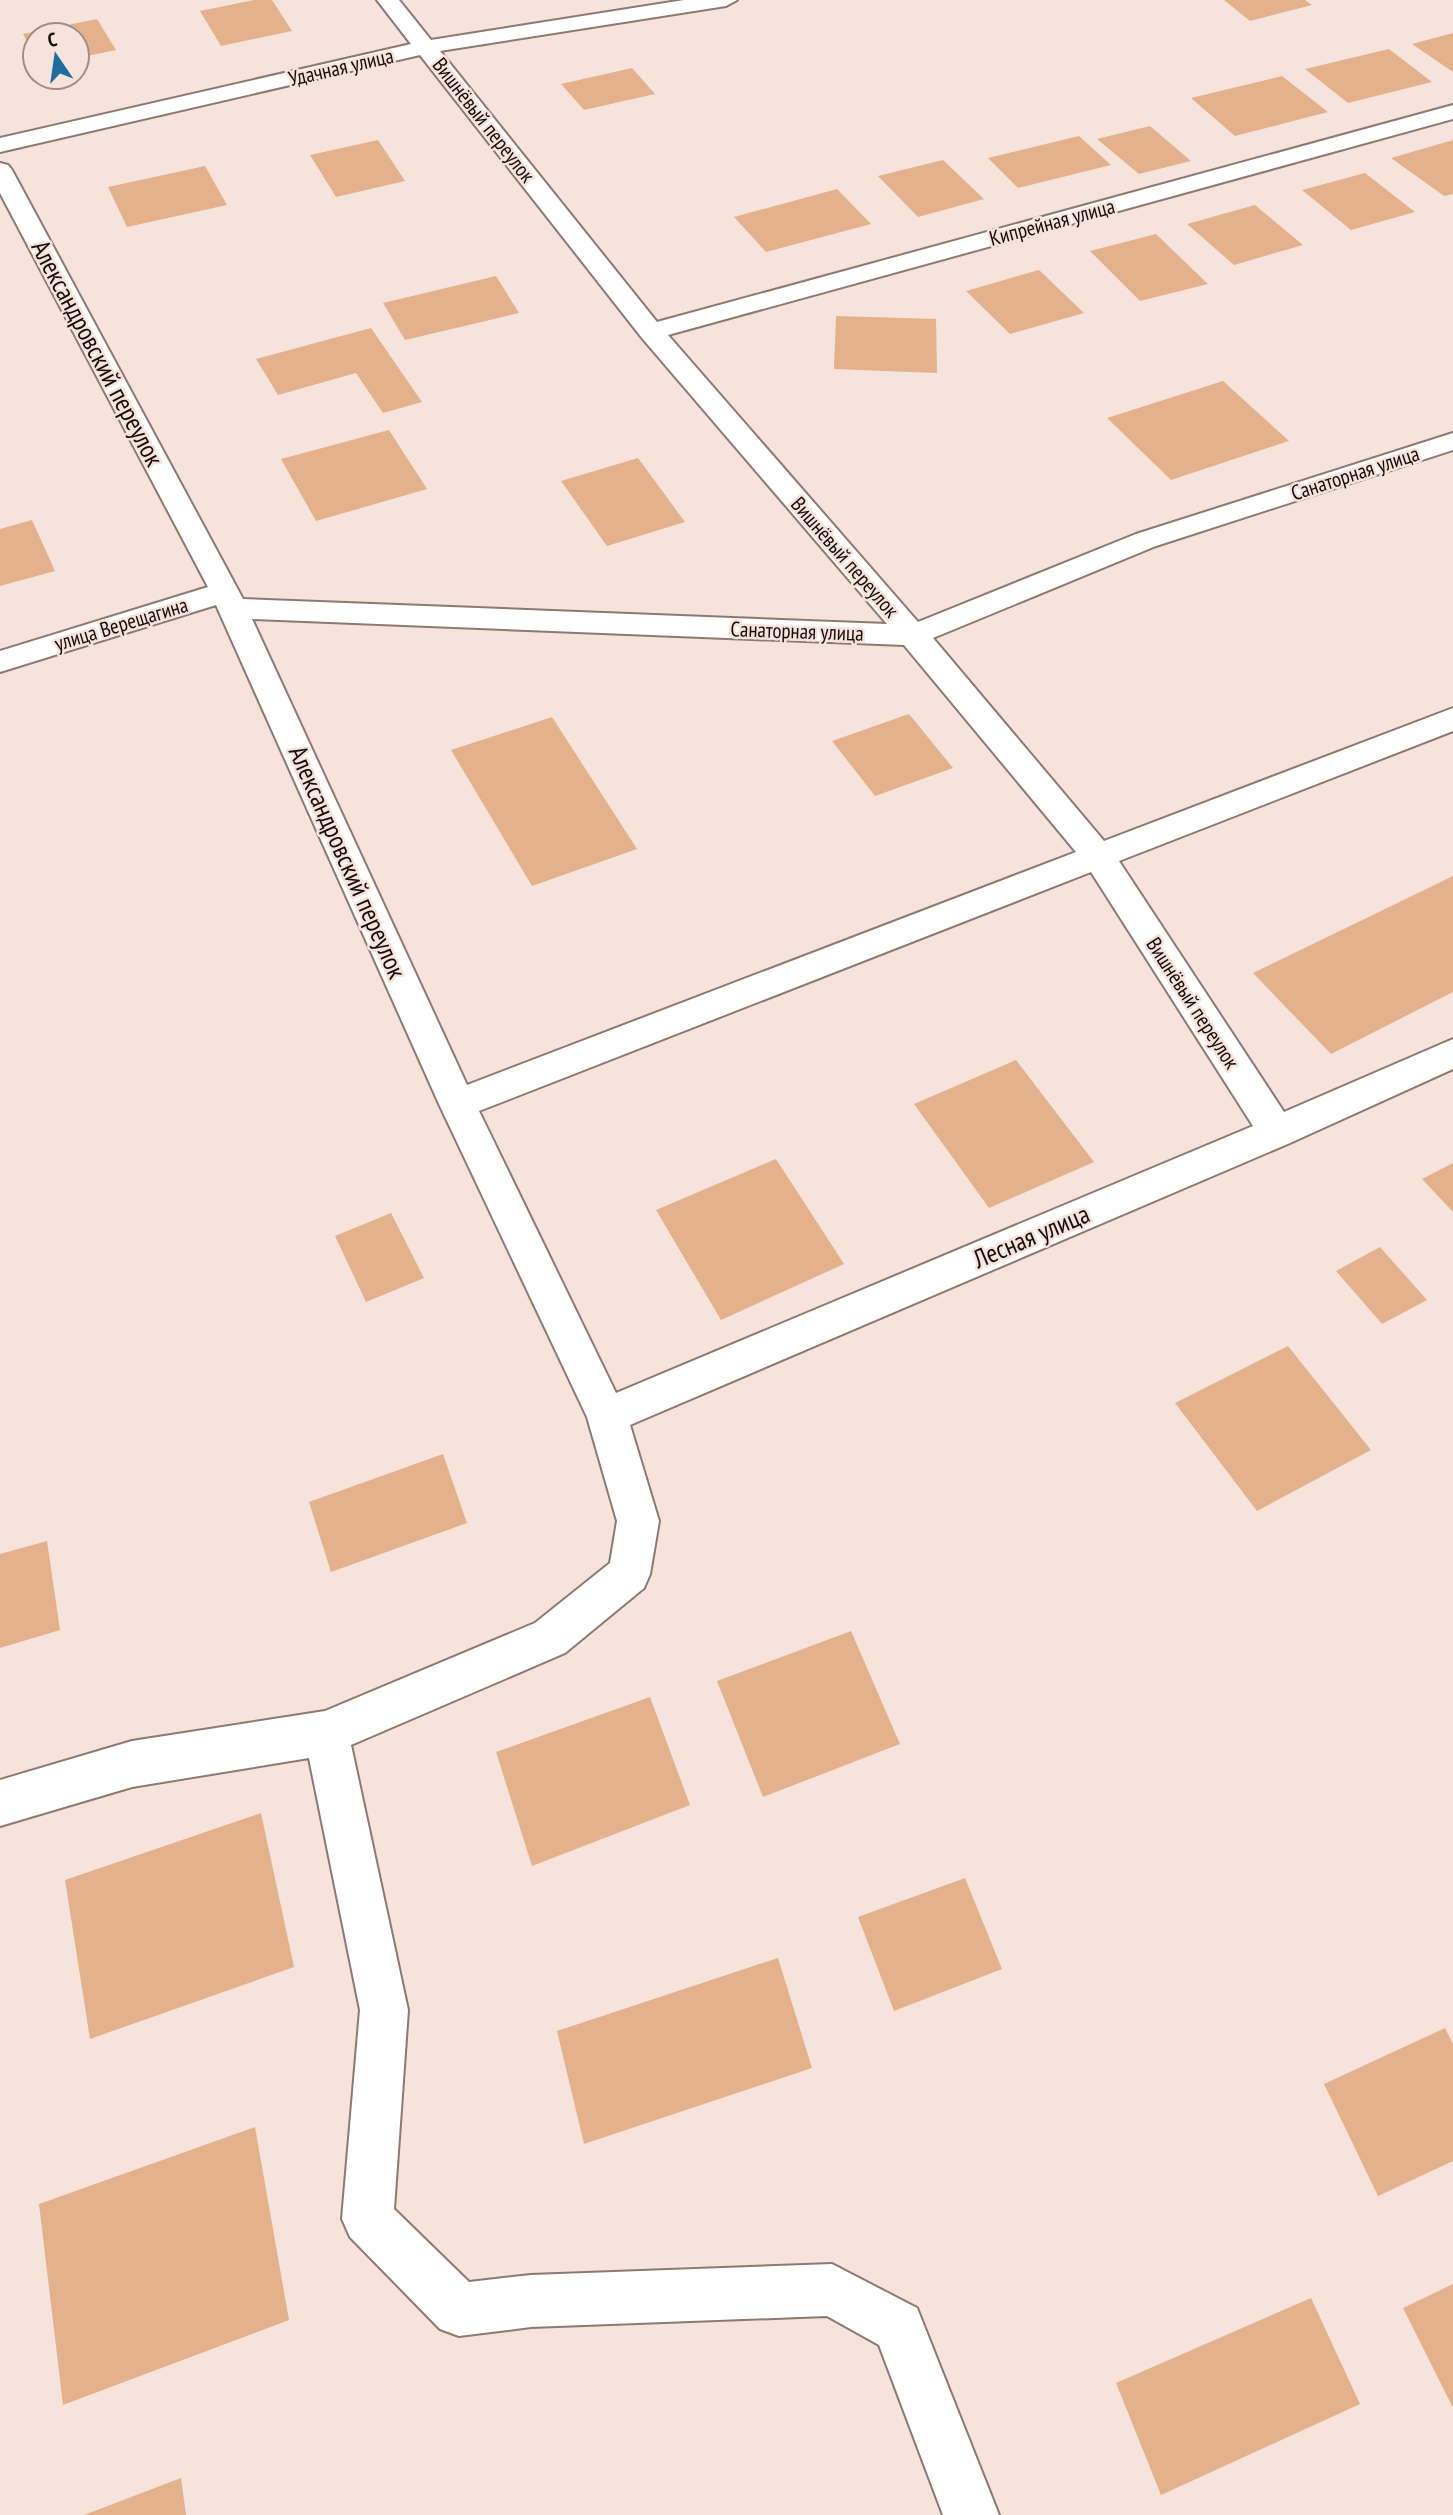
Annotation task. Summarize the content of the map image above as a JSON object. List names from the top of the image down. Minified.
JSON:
{"streets":{"street":["Удачная улица","Вишнёвый переулок","Кипрейная улица","Александровский переулок","Санаторная улица","улица Верещагина","Лесная улица"]},"crossings":[["Удачная улица","Вишнёвый переулок"],["Удачная улица","Александровский переулок"],["Вишнёвый переулок","Кипрейная улица"],["Вишнёвый переулок","Санаторная улица"],["Вишнёвый переулок","Лесная улица"],["Александровский переулок","Санаторная улица"],["Александровский переулок","улица Верещагина"],["Александровский переулок","Лесная улица"],["Санаторная улица","улица Верещагина"]],"north":"top"}
